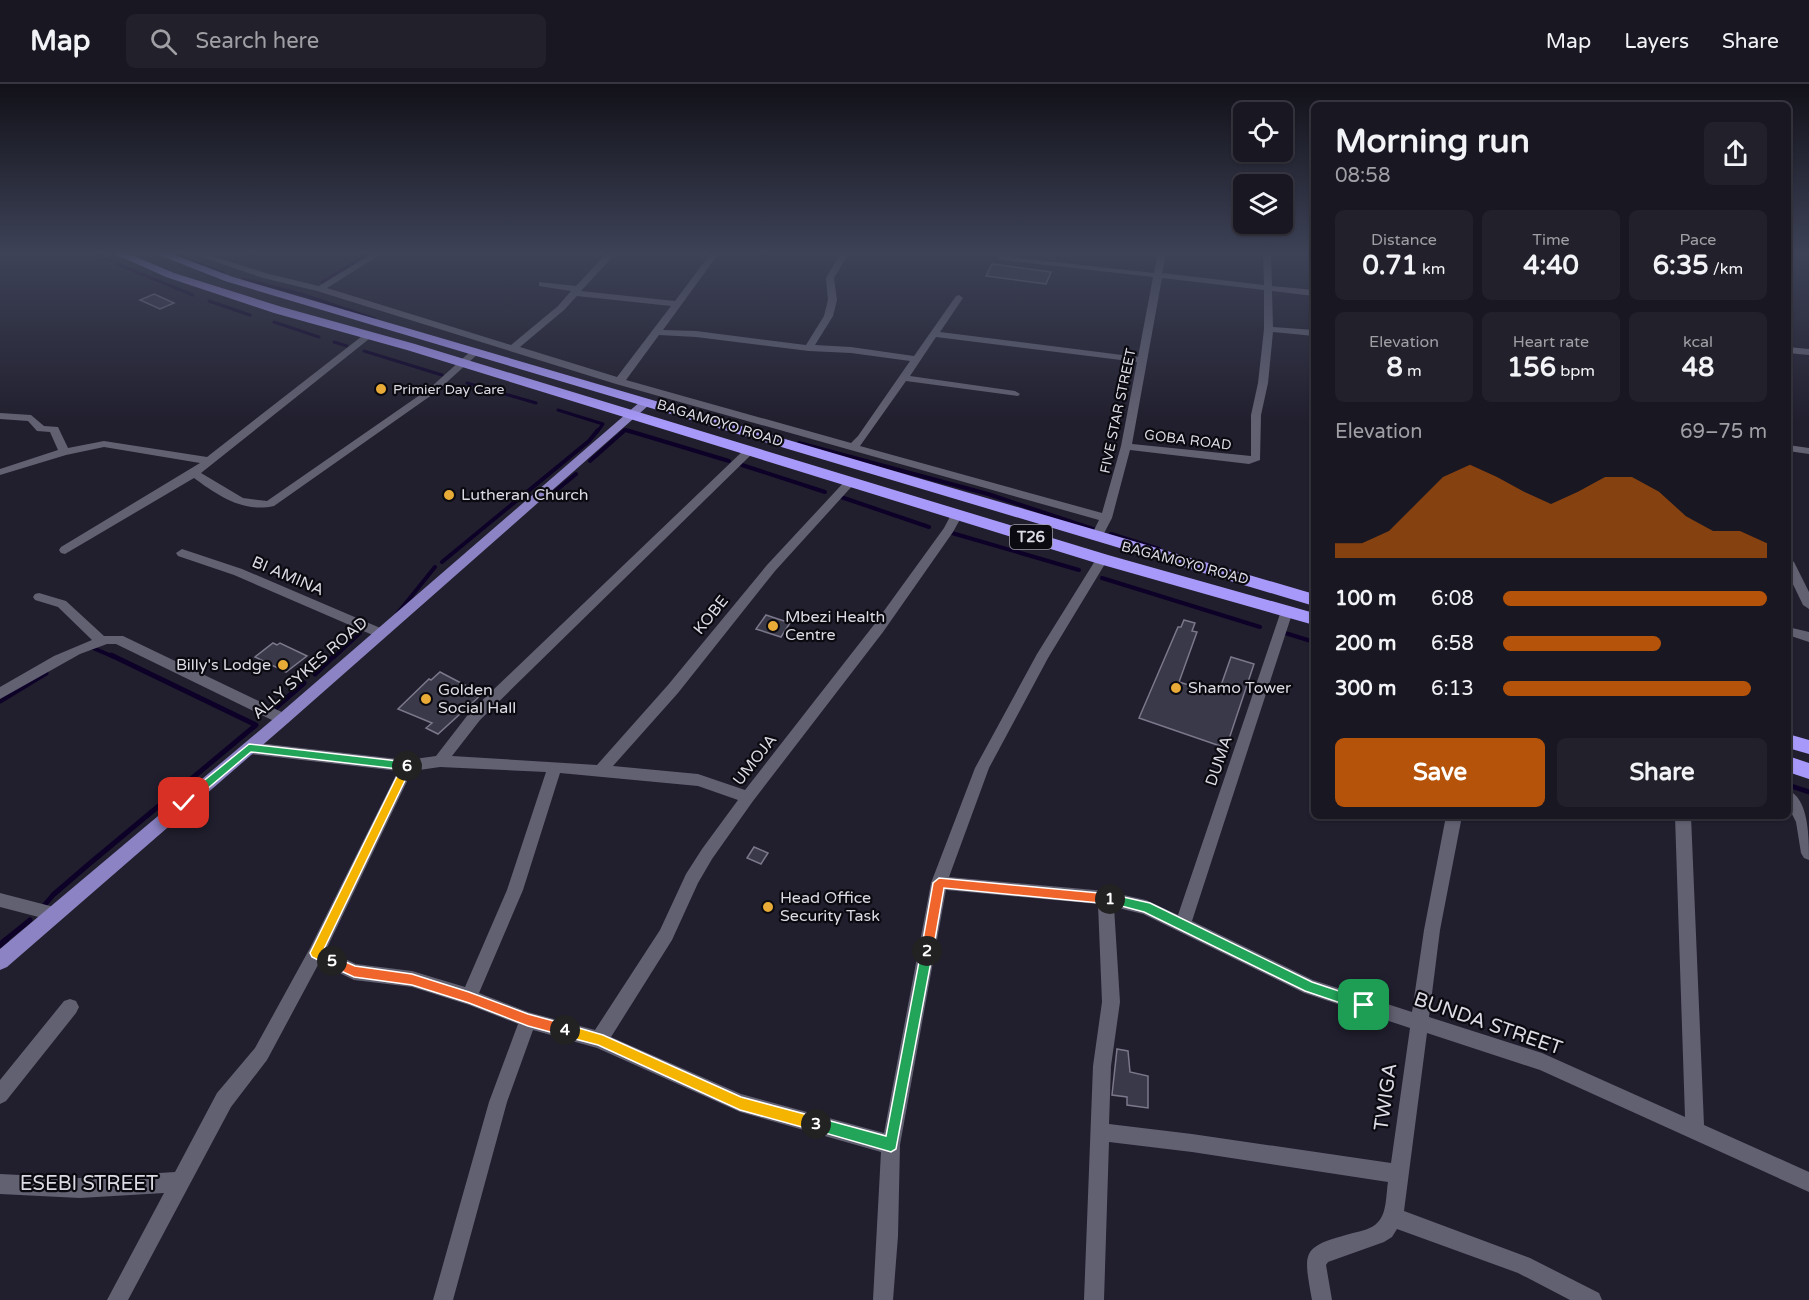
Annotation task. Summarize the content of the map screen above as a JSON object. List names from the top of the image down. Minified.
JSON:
{"streets":{"highway":["BAGAMOYO ROAD","T26"],"main road":["ALLY SYKES ROAD"],"street":["FIVE STAR STREET","GOBA ROAD","BI AMINA","KOBE","UMOJA","DUMA","BUNDA STREET","TWIGA","ESEBI STREET"]},"crossings":[["FIVE STAR STREET","BAGAMOYO ROAD"],["FIVE STAR STREET","GOBA ROAD"],["BAGAMOYO ROAD","KOBE"],["BAGAMOYO ROAD","ALLY SYKES ROAD"],["BAGAMOYO ROAD","UMOJA"],["BAGAMOYO ROAD","DUMA"],["BI AMINA","ALLY SYKES ROAD"],["DUMA","BUNDA STREET"],["BUNDA STREET","TWIGA"]],"places":["Primier Day Care","Lutheran Church","Mbezi Health Centre","Billy's Lodge","Shamo Tower","Golden Social Hall","Head Office Security Task"],"page":{"header":"Map","search":"Search here","nav":["Map","Layers","Share"],"heading":["Morning run","08:58"],"stats":[["Distance","0.71 km"],["Time","4:40"],["Pace","6:35 /km"],["Elevation","8 m"],["Heart rate","156 bpm"],["kcal","48"]],"chart":["Elevation","69–75 m"],"list":[{"name":"100 m","note":"6:08"},{"name":"200 m","note":"6:58"},{"name":"300 m","note":"6:13"}],"buttons":["Save","Share"],"pins":["6","1","2","5","4","3"]}}
